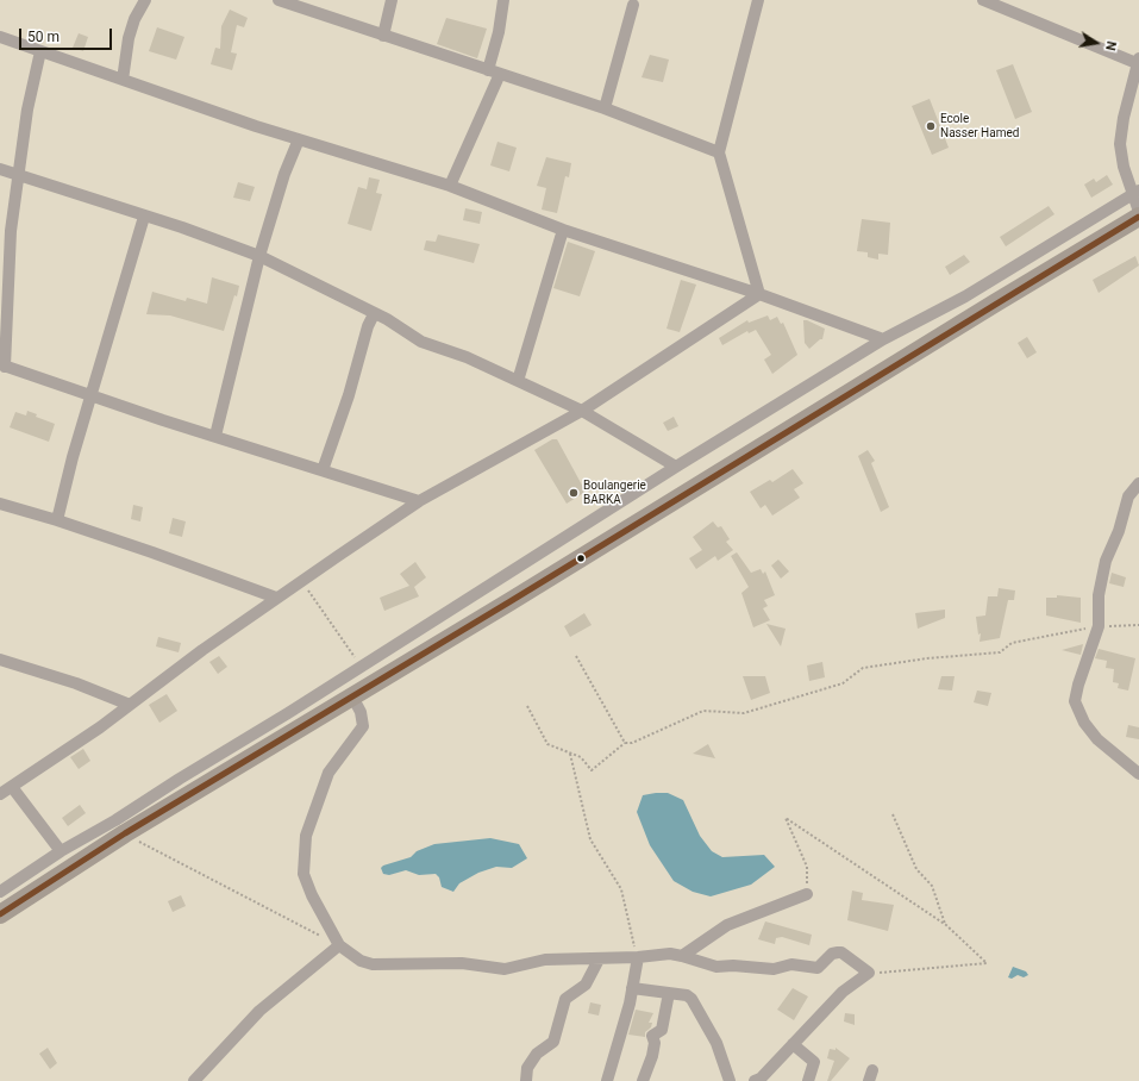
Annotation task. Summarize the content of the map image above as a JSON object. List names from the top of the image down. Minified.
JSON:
{"places":["Ecole Nasser Hamed","Boulangerie BARKA"],"scale_bar":"50 m","north":"right"}
